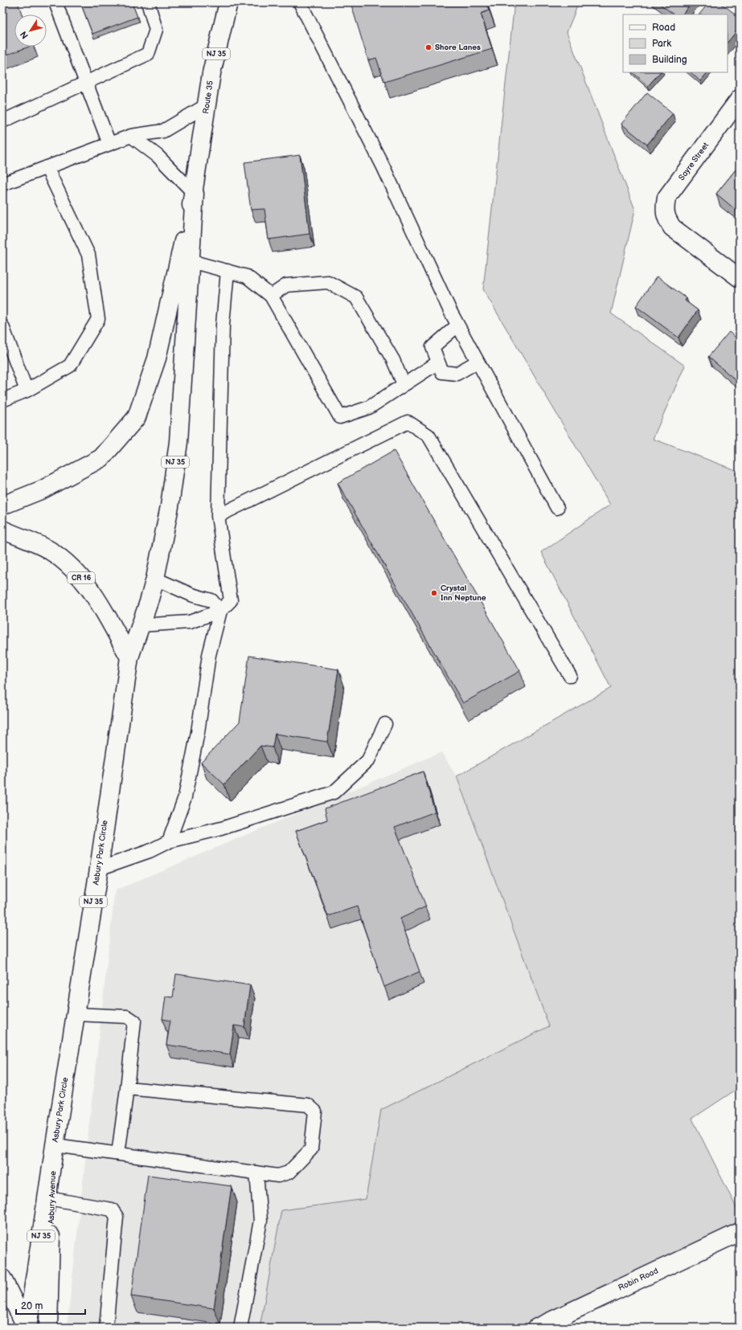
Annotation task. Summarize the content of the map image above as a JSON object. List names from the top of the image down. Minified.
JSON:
{"streets":{"main road":["NJ 35","Route 35","Sayre Street","CR 16","Asbury Park Circle","Asbury Avenue","Robin Road"]},"crossings":[["NJ 35","Route 35"],["NJ 35","CR 16"],["NJ 35","Asbury Park Circle"],["CR 16","Asbury Park Circle"],["Asbury Park Circle","Asbury Avenue"]],"places":["Shore Lanes","Crystal Inn Neptune"],"legend":["Road","Park","Building"],"scale_bar":"20 m","north":"bottom left"}
